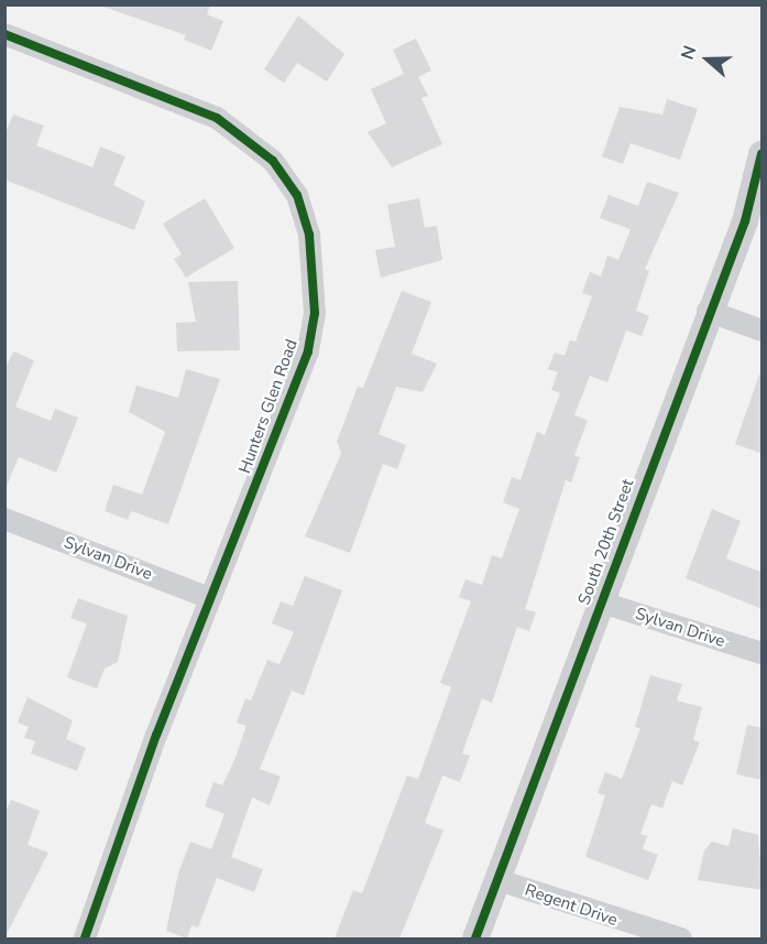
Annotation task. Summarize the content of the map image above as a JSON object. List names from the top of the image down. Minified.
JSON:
{"streets":{"street":["Hunters Glen Road","South 20th Street","Sylvan Drive","Regent Drive"]},"crossings":[["Hunters Glen Road","Sylvan Drive"],["South 20th Street","Sylvan Drive"],["South 20th Street","Regent Drive"]],"north":"left"}
